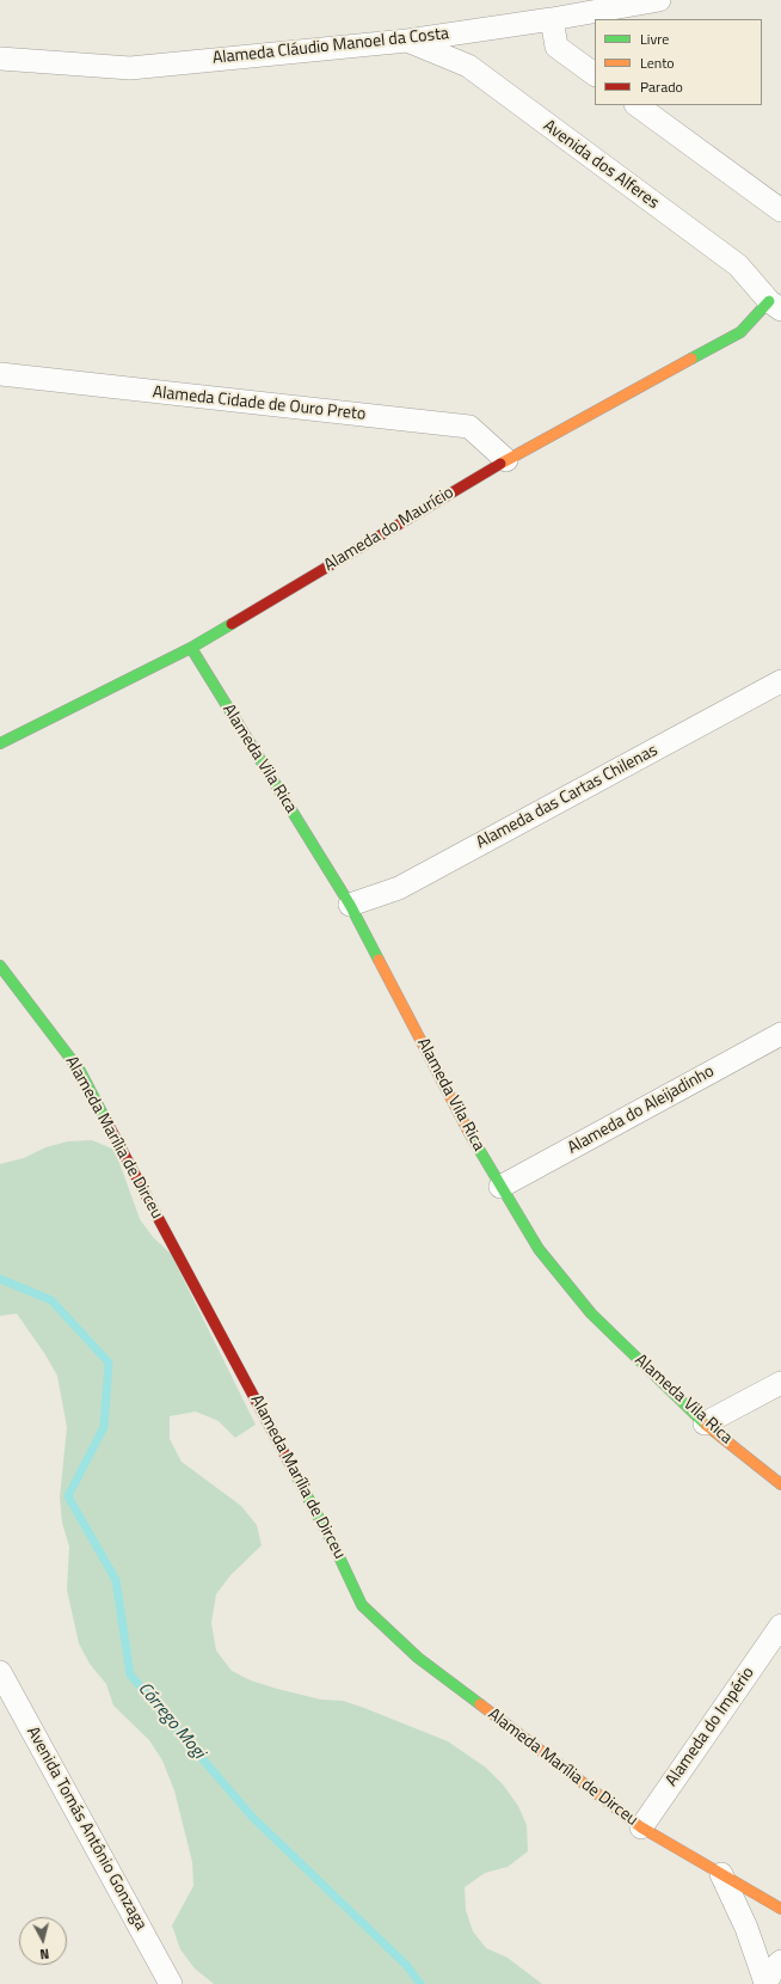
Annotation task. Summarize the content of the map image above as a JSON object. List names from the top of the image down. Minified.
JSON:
{"streets":{"street":["Alameda Cláudio Manoel da Costa","Avenida dos Alferes","Alameda Cidade de Ouro Preto","Alameda do Maurício","Alameda Vila Rica","Alameda das Cartas Chilenas","Alameda do Aleijadinho","Alameda Marília de Dirceu","Alameda do Império","Avenida Tomás Antônio Gonzaga"]},"crossings":[["Alameda Cláudio Manoel da Costa","Avenida dos Alferes"],["Avenida dos Alferes","Alameda do Maurício"],["Alameda Cidade de Ouro Preto","Alameda do Maurício"],["Alameda do Maurício","Alameda Vila Rica"],["Alameda Vila Rica","Alameda das Cartas Chilenas"],["Alameda Vila Rica","Alameda do Aleijadinho"],["Alameda Marília de Dirceu","Alameda do Império"]],"water":["Córrego Mogi"],"legend":["Livre","Lento","Parado"],"north":"bottom"}
